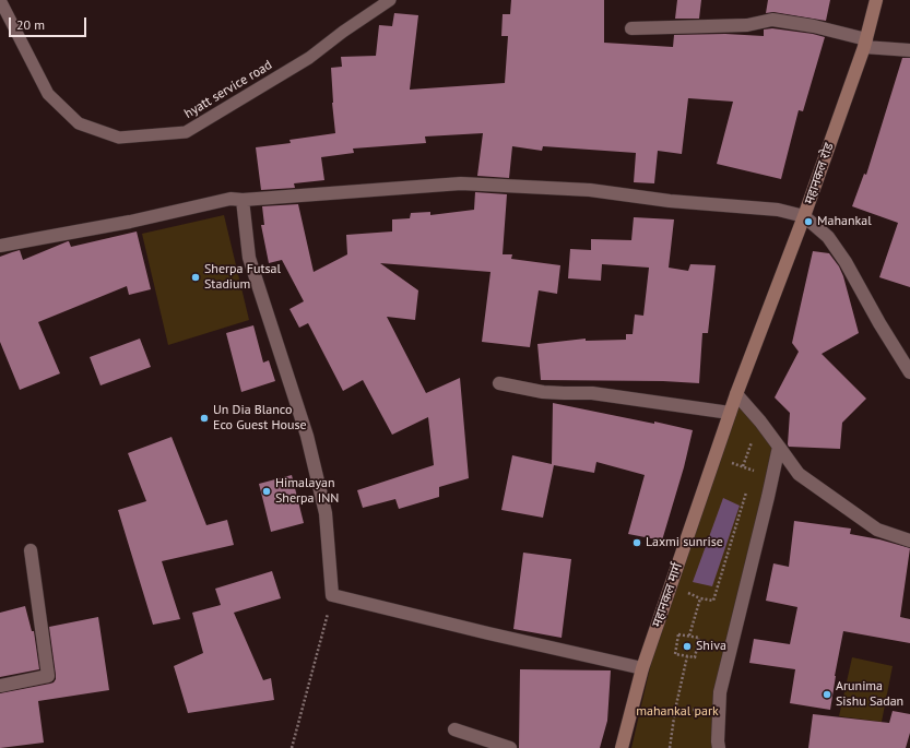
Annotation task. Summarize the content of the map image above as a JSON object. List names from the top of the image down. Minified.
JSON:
{"streets":{"main road":["महानकल रोड","महानकल मार्ग"],"lane":["hyatt service road"]},"crossings":[["महानकल रोड","महानकल मार्ग"]],"parks":["mahankal park"],"places":["Mahankal","Sherpa Futsal Stadium","Un Dia Blanco Eco Guest House","Himalayan Sherpa INN","Laxmi sunrise","Shiva","Arunima Sishu Sadan"],"scale_bar":"20 m"}
